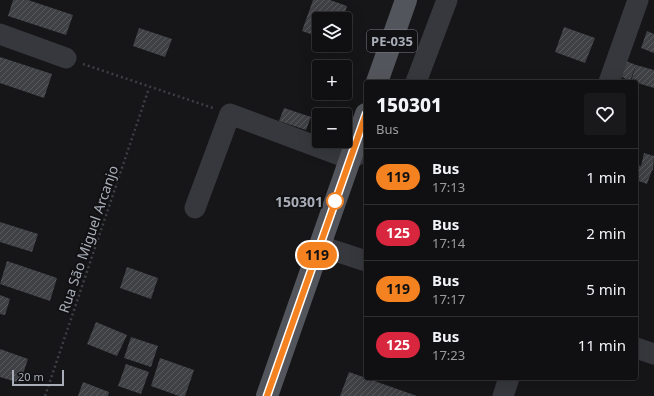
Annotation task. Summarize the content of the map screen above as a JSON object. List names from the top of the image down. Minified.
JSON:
{"streets":{"main road":["PE-035"],"path":["Rua São Miguel Arcanjo"]},"places":["150301"],"lines":["bus line 119"],"scale_bar":"20 m","page":{"on_map":"119","map_buttons":["+","−"],"heading":["150301","Bus"],"list":[{"mark":"119","name":"Bus","note":"17:13","value":"1 min"},{"mark":"125","name":"Bus","note":"17:14","value":"2 min"},{"mark":"119","name":"Bus","note":"17:17","value":"5 min"},{"mark":"125","name":"Bus","note":"17:23","value":"11 min"}],"scale":"20 m"}}
